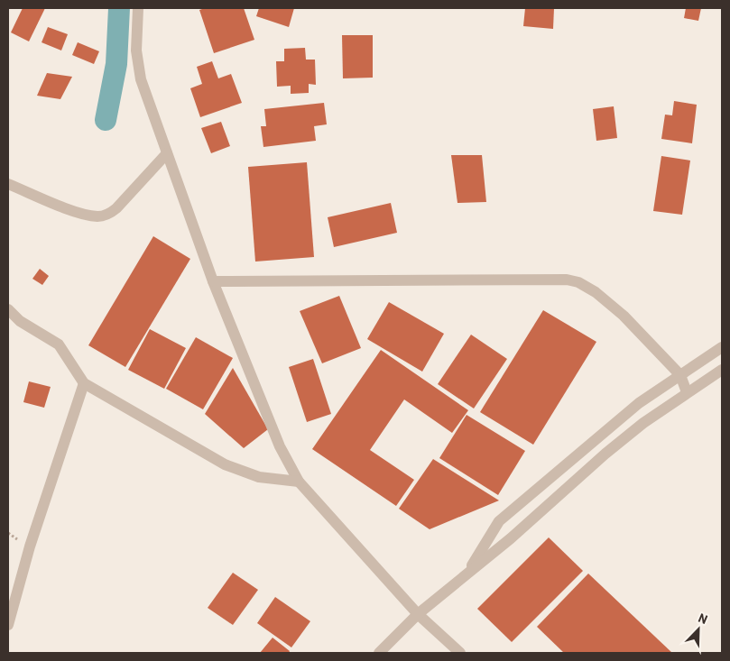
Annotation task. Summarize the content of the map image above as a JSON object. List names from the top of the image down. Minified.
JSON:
{"north":"top right"}
